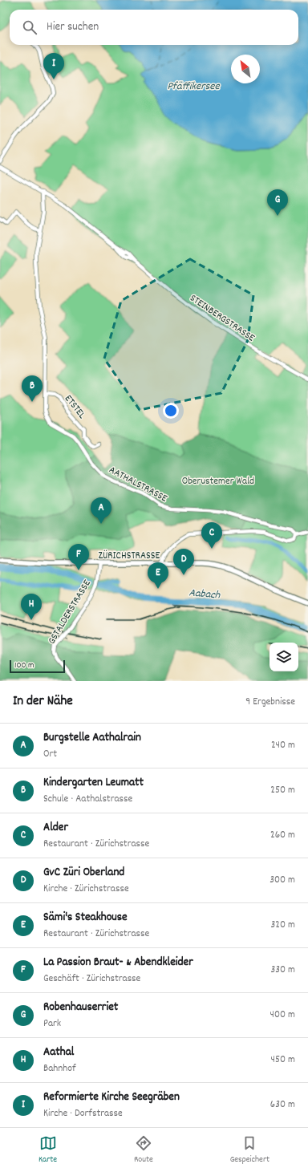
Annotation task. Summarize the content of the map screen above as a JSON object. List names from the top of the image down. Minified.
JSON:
{"streets":{"main road":["ZÜRICHSTRASSE"],"street":["STEINBERGSTRASSE","ETSTEL","AATHALSTRASSE","GSTALDERSTRASSE"]},"crossings":[["STEINBERGSTRASSE","AATHALSTRASSE"],["ETSTEL","AATHALSTRASSE"],["ZÜRICHSTRASSE","GSTALDERSTRASSE"]],"water":["Pfäffikersee","Aabach"],"parks":["Oberustemer Wald"],"scale_bar":"100 m","north":"top left","page":{"search":"Hier suchen","pins":["I","G","B","A","C","F","D","E","H"],"scale":"100 m","heading":["In der Nähe","9 Ergebnisse"],"list":[{"mark":"A","name":"Burgstelle Aathalrain","note":"Ort","value":"240 m"},{"mark":"B","name":"Kindergarten Leumatt","note":"Schule · Aathalstrasse","value":"250 m"},{"mark":"C","name":"Alder","note":"Restaurant · Zürichstrasse","value":"260 m"},{"mark":"D","name":"GvC Züri Oberland","note":"Kirche · Zürichstrasse","value":"300 m"},{"mark":"E","name":"Sämi's Steakhouse","note":"Restaurant · Zürichstrasse","value":"320 m"},{"mark":"F","name":"La Passion Braut- & Abendkleider","note":"Geschäft · Zürichstrasse","value":"330 m"},{"mark":"G","name":"Robenhauserriet","note":"Park","value":"400 m"},{"mark":"H","name":"Aathal","note":"Bahnhof","value":"450 m"},{"mark":"I","name":"Reformierte Kirche Seegräben","note":"Kirche · Dorfstrasse","value":"630 m"}],"nav":["Karte","Route","Gespeichert"]}}
